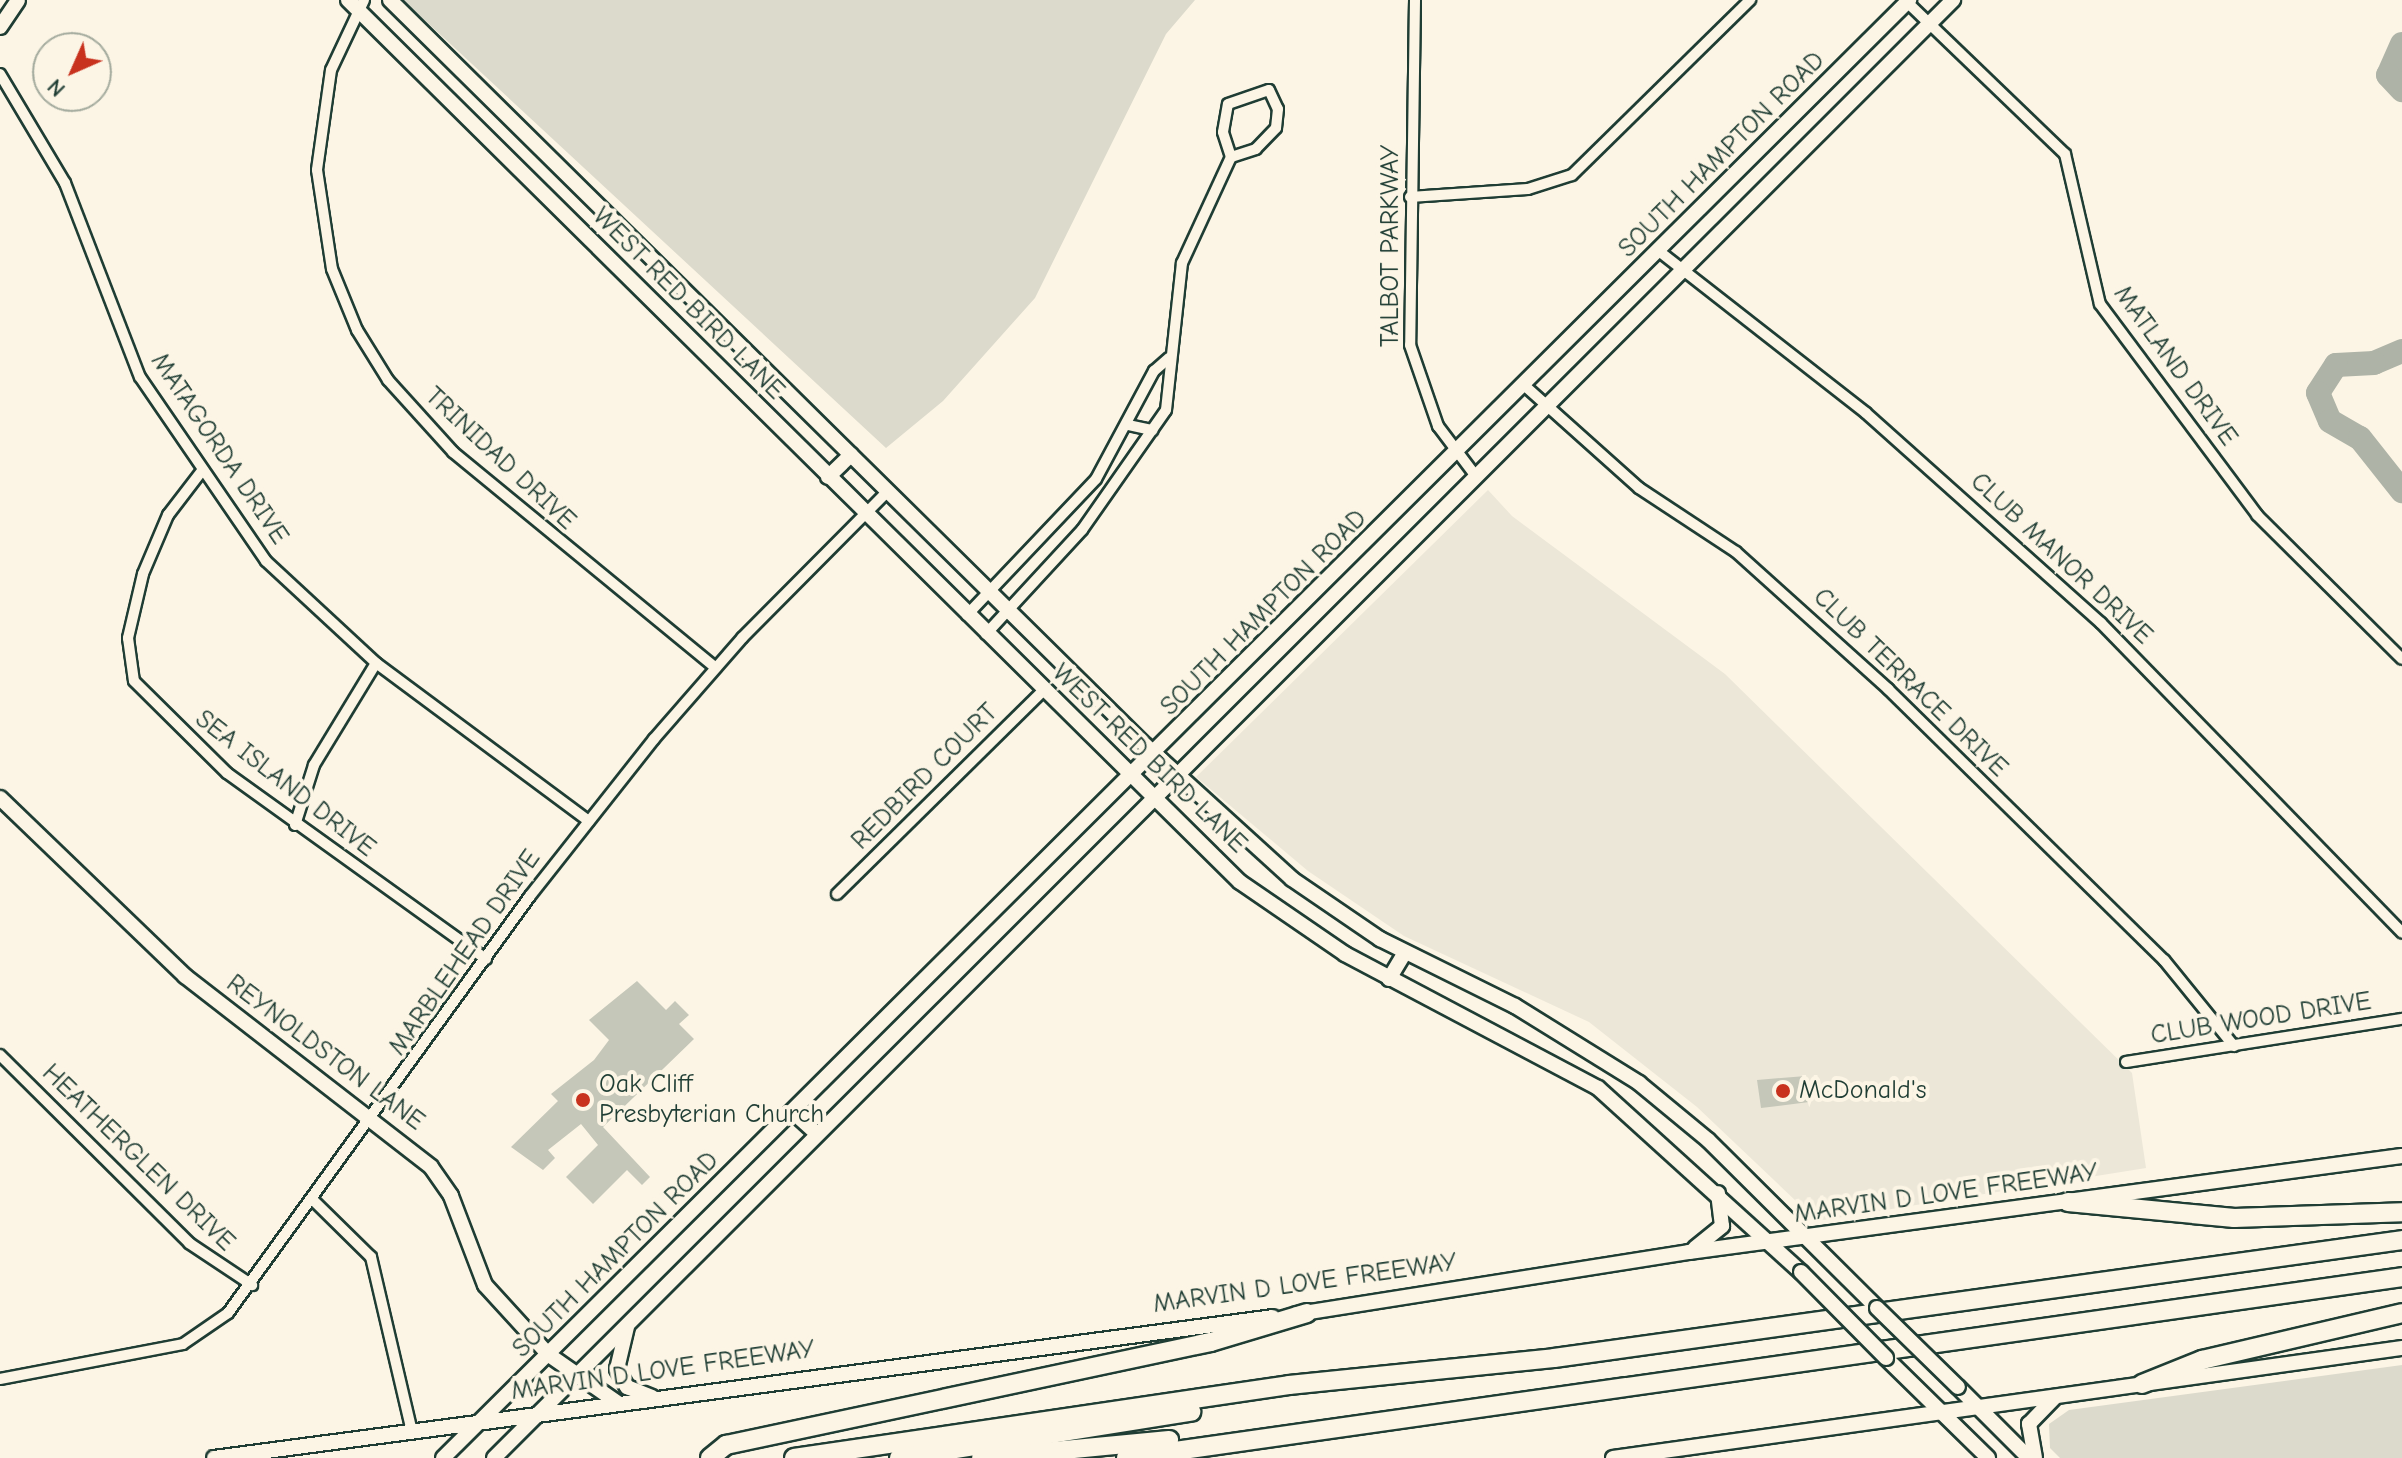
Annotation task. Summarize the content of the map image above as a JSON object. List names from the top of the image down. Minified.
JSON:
{"streets":{"main road":["SOUTH HAMPTON ROAD","WEST RED BIRD LANE","REYNOLDSTON LANE","MARVIN D LOVE FREEWAY"],"street":["TALBOT PARKWAY","MATLAND DRIVE","MATAGORDA DRIVE","TRINIDAD DRIVE","CLUB MANOR DRIVE","CLUB TERRACE DRIVE","REDBIRD COURT","SEA ISLAND DRIVE","MARBLEHEAD DRIVE","CLUB WOOD DRIVE","HEATHERGLEN DRIVE"]},"crossings":[["SOUTH HAMPTON ROAD","TALBOT PARKWAY"],["SOUTH HAMPTON ROAD","WEST RED BIRD LANE"],["SOUTH HAMPTON ROAD","MATLAND DRIVE"],["SOUTH HAMPTON ROAD","CLUB MANOR DRIVE"],["SOUTH HAMPTON ROAD","CLUB TERRACE DRIVE"],["SOUTH HAMPTON ROAD","REYNOLDSTON LANE"],["SOUTH HAMPTON ROAD","MARVIN D LOVE FREEWAY"],["WEST RED BIRD LANE","TRINIDAD DRIVE"],["WEST RED BIRD LANE","REDBIRD COURT"],["WEST RED BIRD LANE","MARBLEHEAD DRIVE"],["WEST RED BIRD LANE","MARVIN D LOVE FREEWAY"],["MATAGORDA DRIVE","SEA ISLAND DRIVE"],["MATAGORDA DRIVE","MARBLEHEAD DRIVE"],["TRINIDAD DRIVE","MARBLEHEAD DRIVE"],["CLUB TERRACE DRIVE","CLUB WOOD DRIVE"],["SEA ISLAND DRIVE","MARBLEHEAD DRIVE"],["MARBLEHEAD DRIVE","REYNOLDSTON LANE"],["MARBLEHEAD DRIVE","HEATHERGLEN DRIVE"],["REYNOLDSTON LANE","MARVIN D LOVE FREEWAY"]],"places":["McDonald's","Oak Cliff Presbyterian Church"],"north":"bottom left"}
